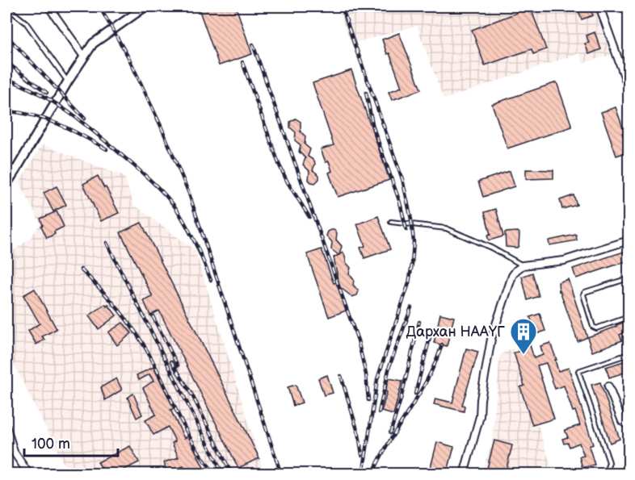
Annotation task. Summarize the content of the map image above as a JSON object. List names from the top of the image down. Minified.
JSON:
{"places":{"building":["Дархан НААҮГ"]},"scale_bar":"100 m"}
